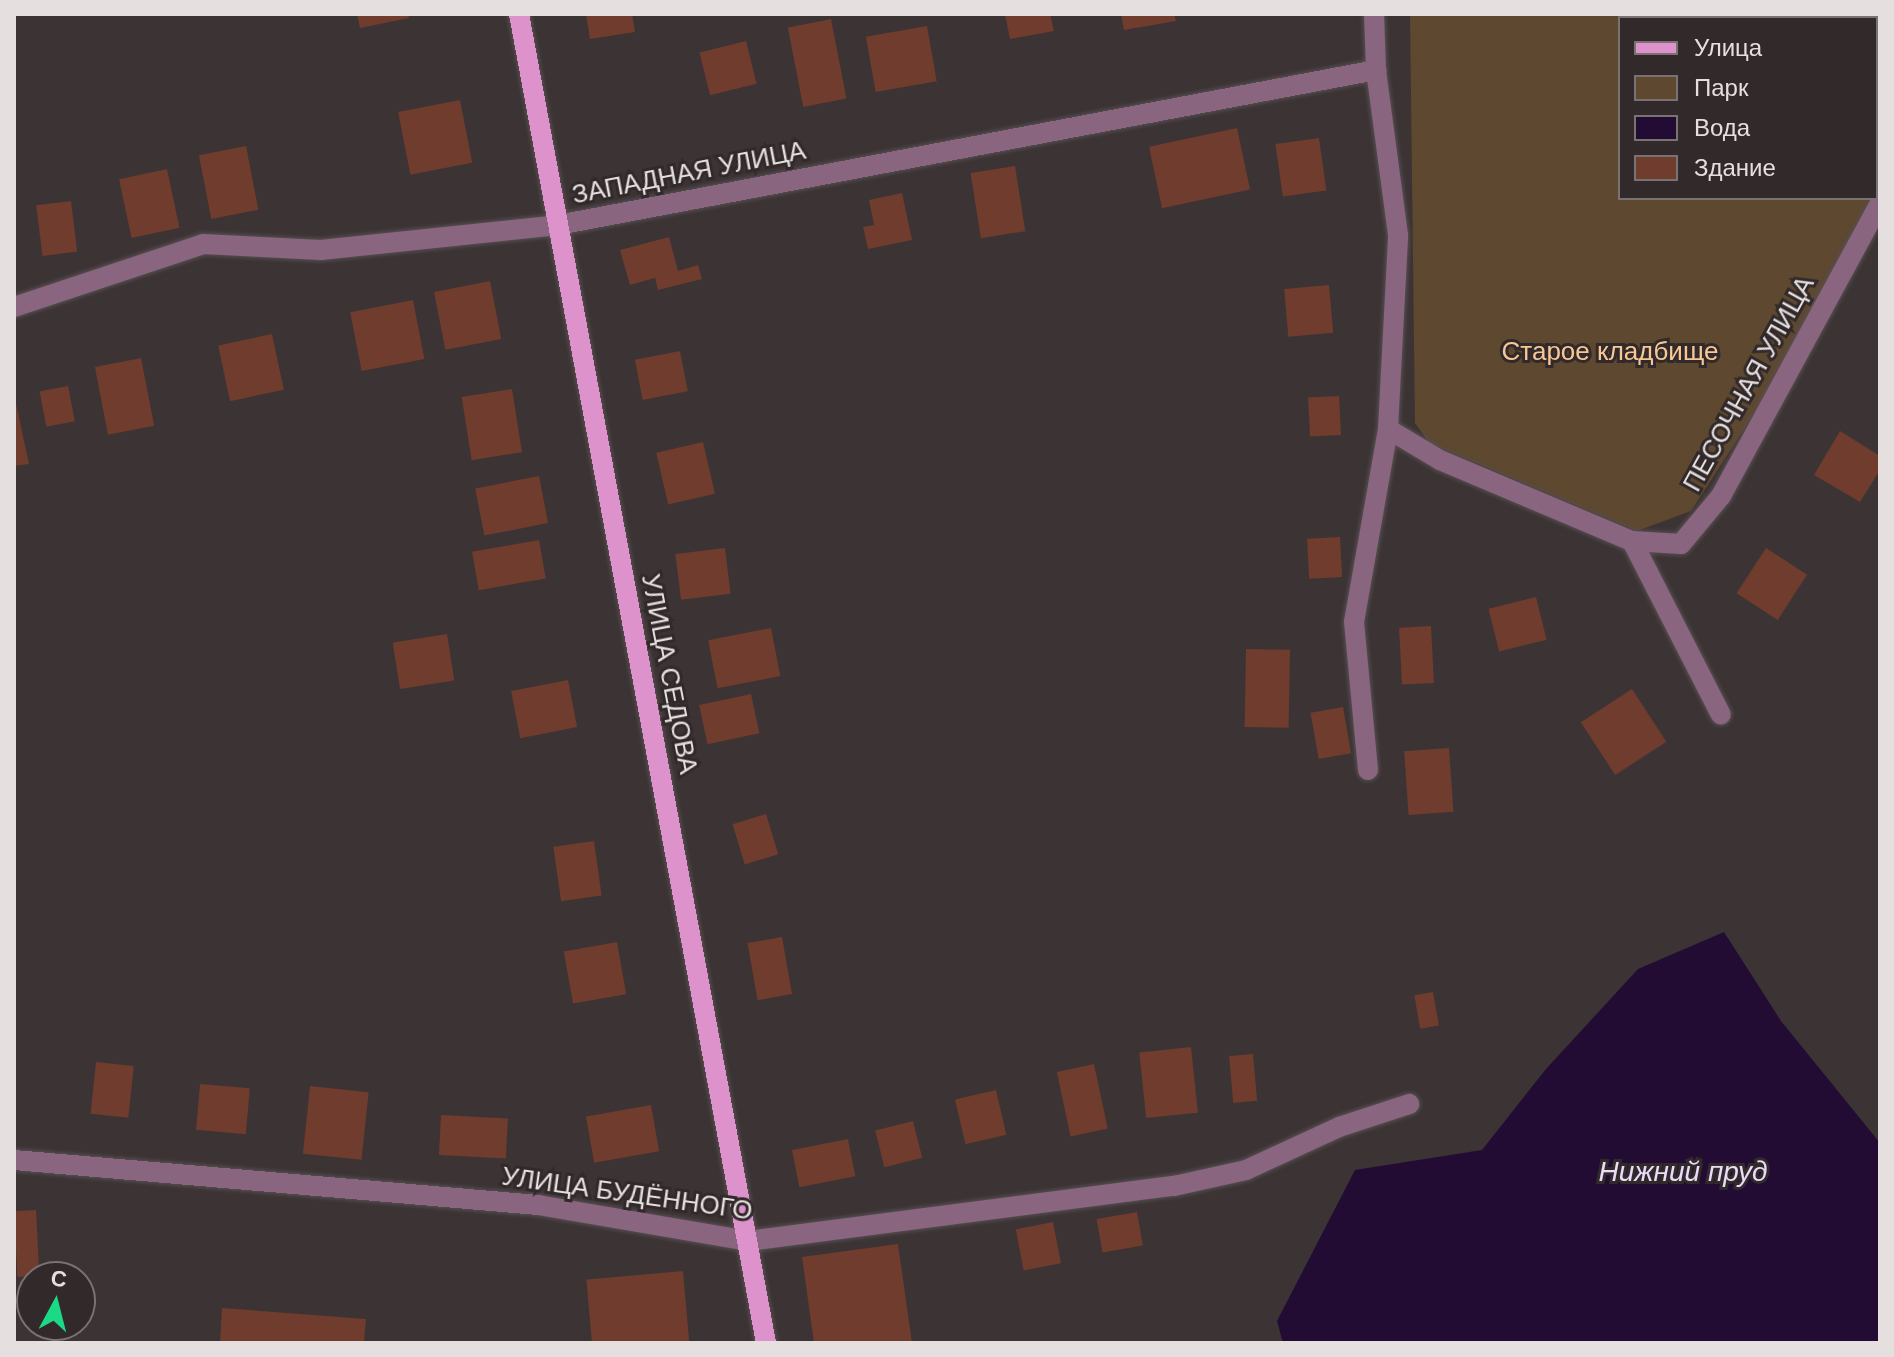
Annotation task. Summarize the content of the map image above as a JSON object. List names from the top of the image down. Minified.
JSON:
{"streets":{"main road":["УЛИЦА СЕДОВА"],"street":["ЗАПАДНАЯ УЛИЦА","ПЕСОЧНАЯ УЛИЦА","УЛИЦА БУДЁННОГО"]},"crossings":[["ЗАПАДНАЯ УЛИЦА","УЛИЦА СЕДОВА"],["УЛИЦА СЕДОВА","УЛИЦА БУДЁННОГО"]],"water":["Нижний пруд"],"parks":["Старое кладбище"],"legend":["Улица","Парк","Вода","Здание"],"north":"top"}
